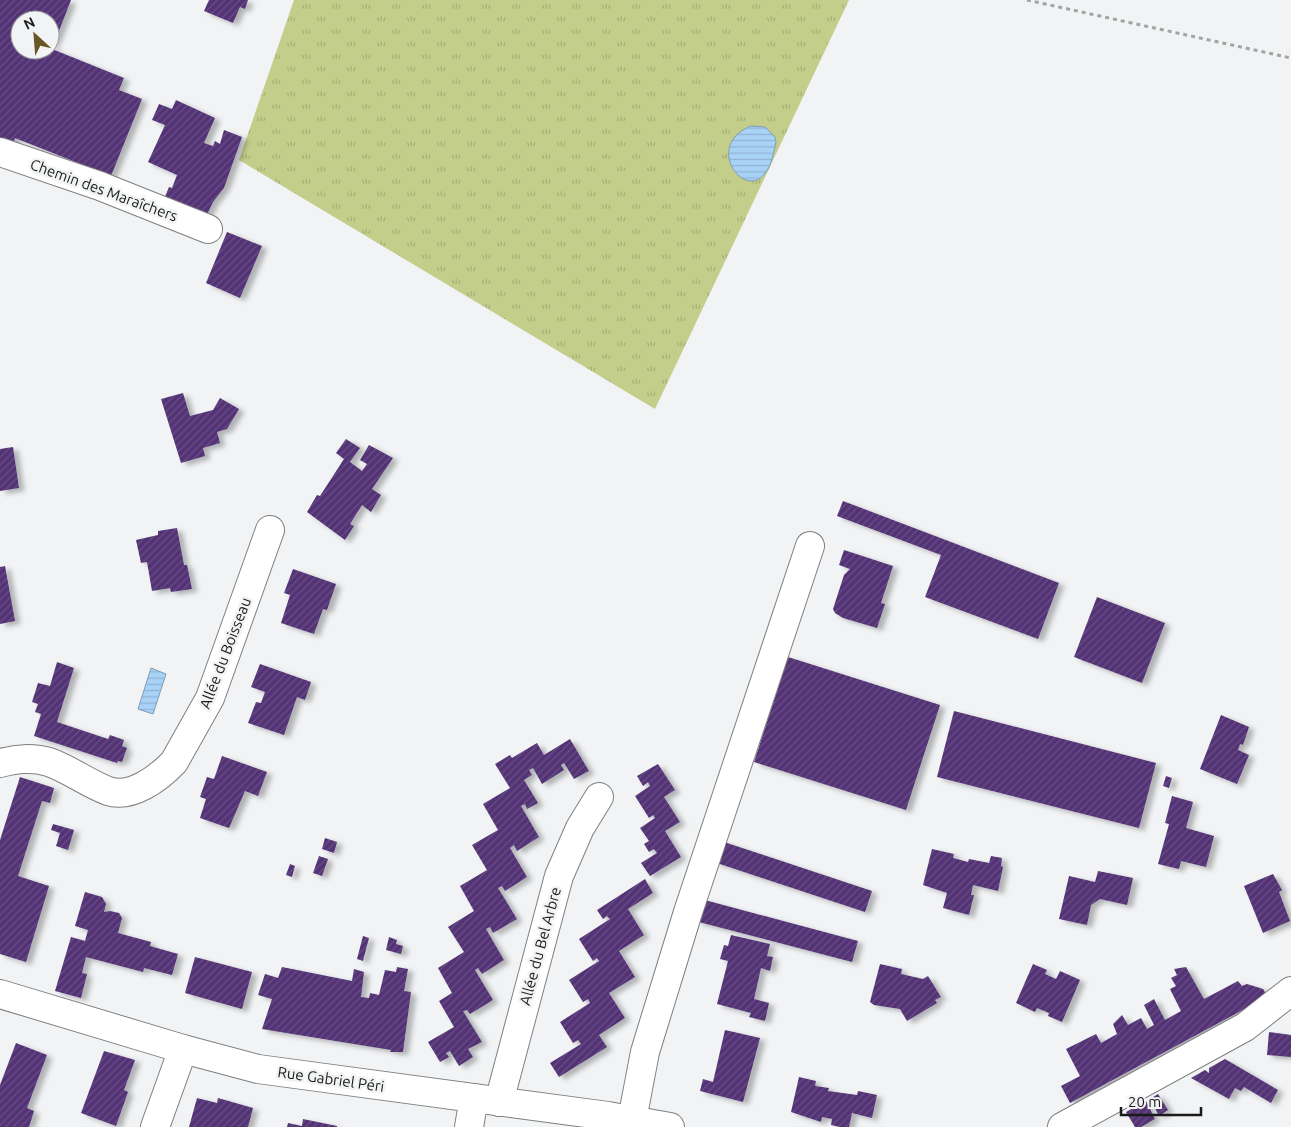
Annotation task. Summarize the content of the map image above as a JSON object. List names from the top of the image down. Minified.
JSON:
{"streets":{"street":["Chemin des Maraîchers","Allée du Boisseau","Allée du Bel Arbre","Rue Gabriel Péri"]},"crossings":[["Allée du Bel Arbre","Rue Gabriel Péri"]],"scale_bar":"20 m","north":"top left"}
